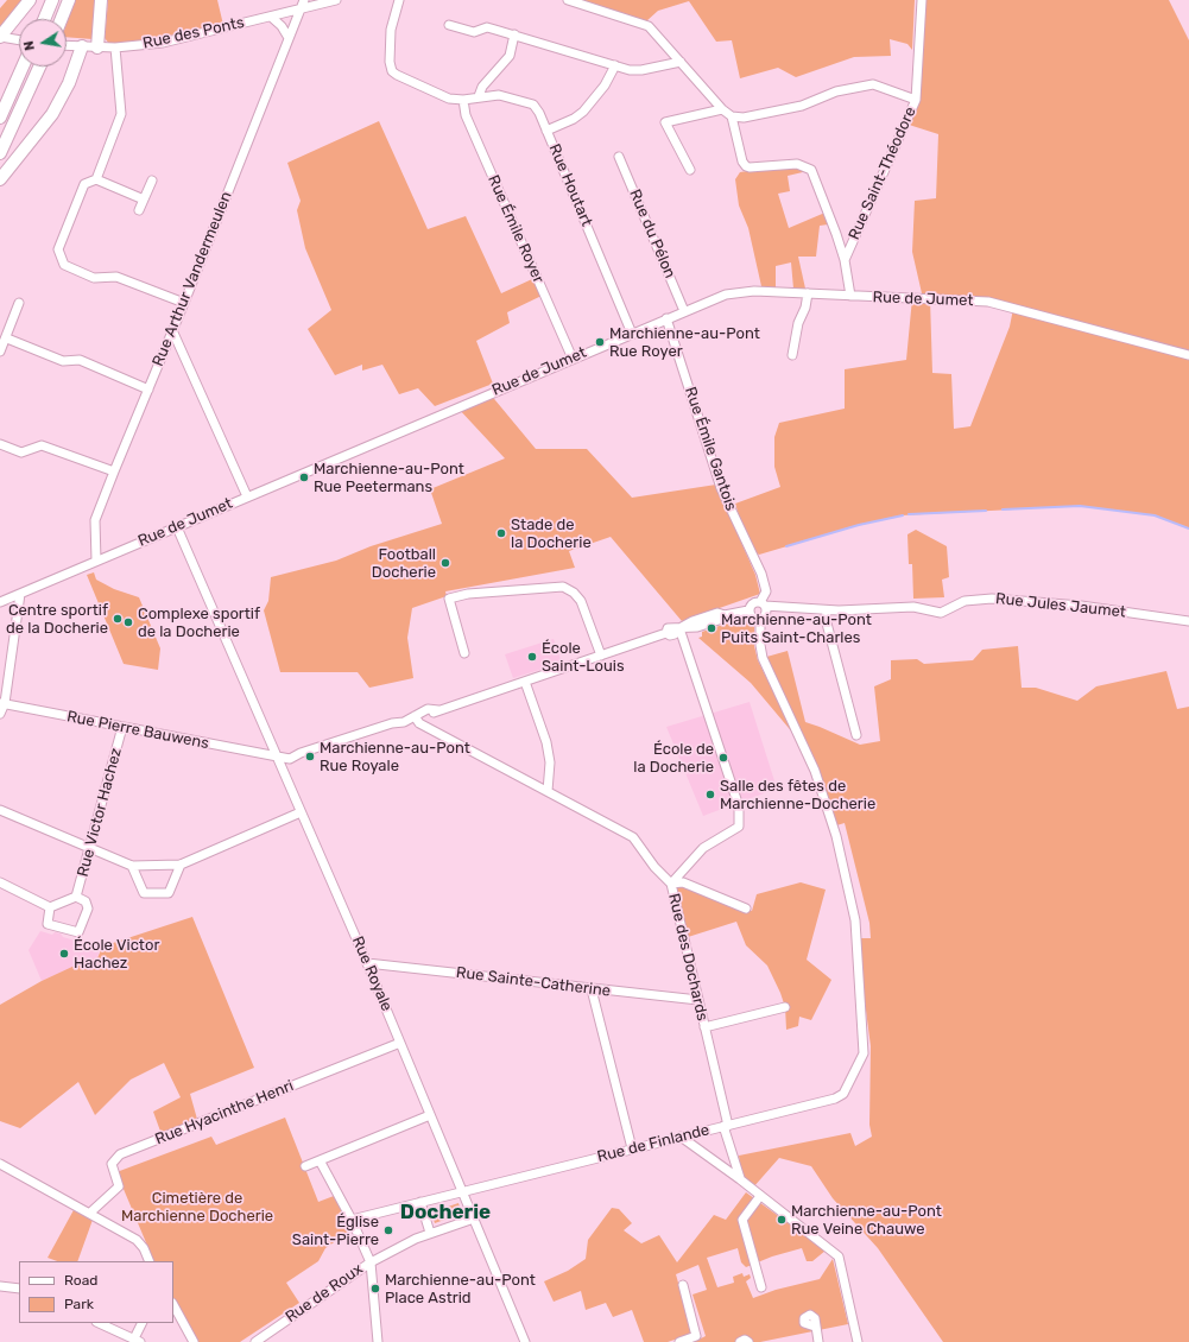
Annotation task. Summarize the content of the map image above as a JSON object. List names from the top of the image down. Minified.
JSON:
{"streets":{"street":["Rue des Ponts","Rue Saint-Théodore","Rue Houtart","Rue Émile Royer","Rue du Pélon","Rue Arthur Vandermeulen","Rue de Jumet","Rue Émile Gantois","Rue Jules Jaumet","Rue Pierre Bauwens","Rue Victor Hachez","Rue des Dochards","Rue Royale","Rue Sainte-Catherine","Rue Hyacinthe Henri","Rue de Finlande","Rue de Roux"]},"crossings":[["Rue des Ponts","Rue Arthur Vandermeulen"],["Rue Saint-Théodore","Rue de Jumet"],["Rue Houtart","Rue Émile Royer"],["Rue Houtart","Rue de Jumet"],["Rue Émile Royer","Rue de Jumet"],["Rue du Pélon","Rue de Jumet"],["Rue Arthur Vandermeulen","Rue de Jumet"],["Rue de Jumet","Rue Émile Gantois"],["Rue de Jumet","Rue Royale"],["Rue Émile Gantois","Rue Jules Jaumet"],["Rue Émile Gantois","Rue de Finlande"],["Rue Jules Jaumet","Rue de Finlande"],["Rue Pierre Bauwens","Rue Victor Hachez"],["Rue Pierre Bauwens","Rue Royale"],["Rue des Dochards","Rue Sainte-Catherine"],["Rue des Dochards","Rue de Finlande"],["Rue Royale","Rue Sainte-Catherine"],["Rue Royale","Rue Hyacinthe Henri"],["Rue Royale","Rue de Finlande"],["Rue Royale","Rue de Roux"]],"districts":["Docherie"],"parks":["Cimetière de Marchienne Docherie"],"places":["Marchienne-au-Pont Rue Royer","Marchienne-au-Pont Rue Peetermans","Stade de la Docherie","Football Docherie","Centre sportif de la Docherie","Complexe sportif de la Docherie","Marchienne-au-Pont Puits Saint-Charles","École Saint-Louis","Marchienne-au-Pont Rue Royale","École de la Docherie","Salle des fêtes de Marchienne-Docherie","École Victor Hachez","Marchienne-au-Pont Rue Veine Chauwe","Église Saint-Pierre","Marchienne-au-Pont Place Astrid"],"legend":["Road","Park"],"north":"left"}
